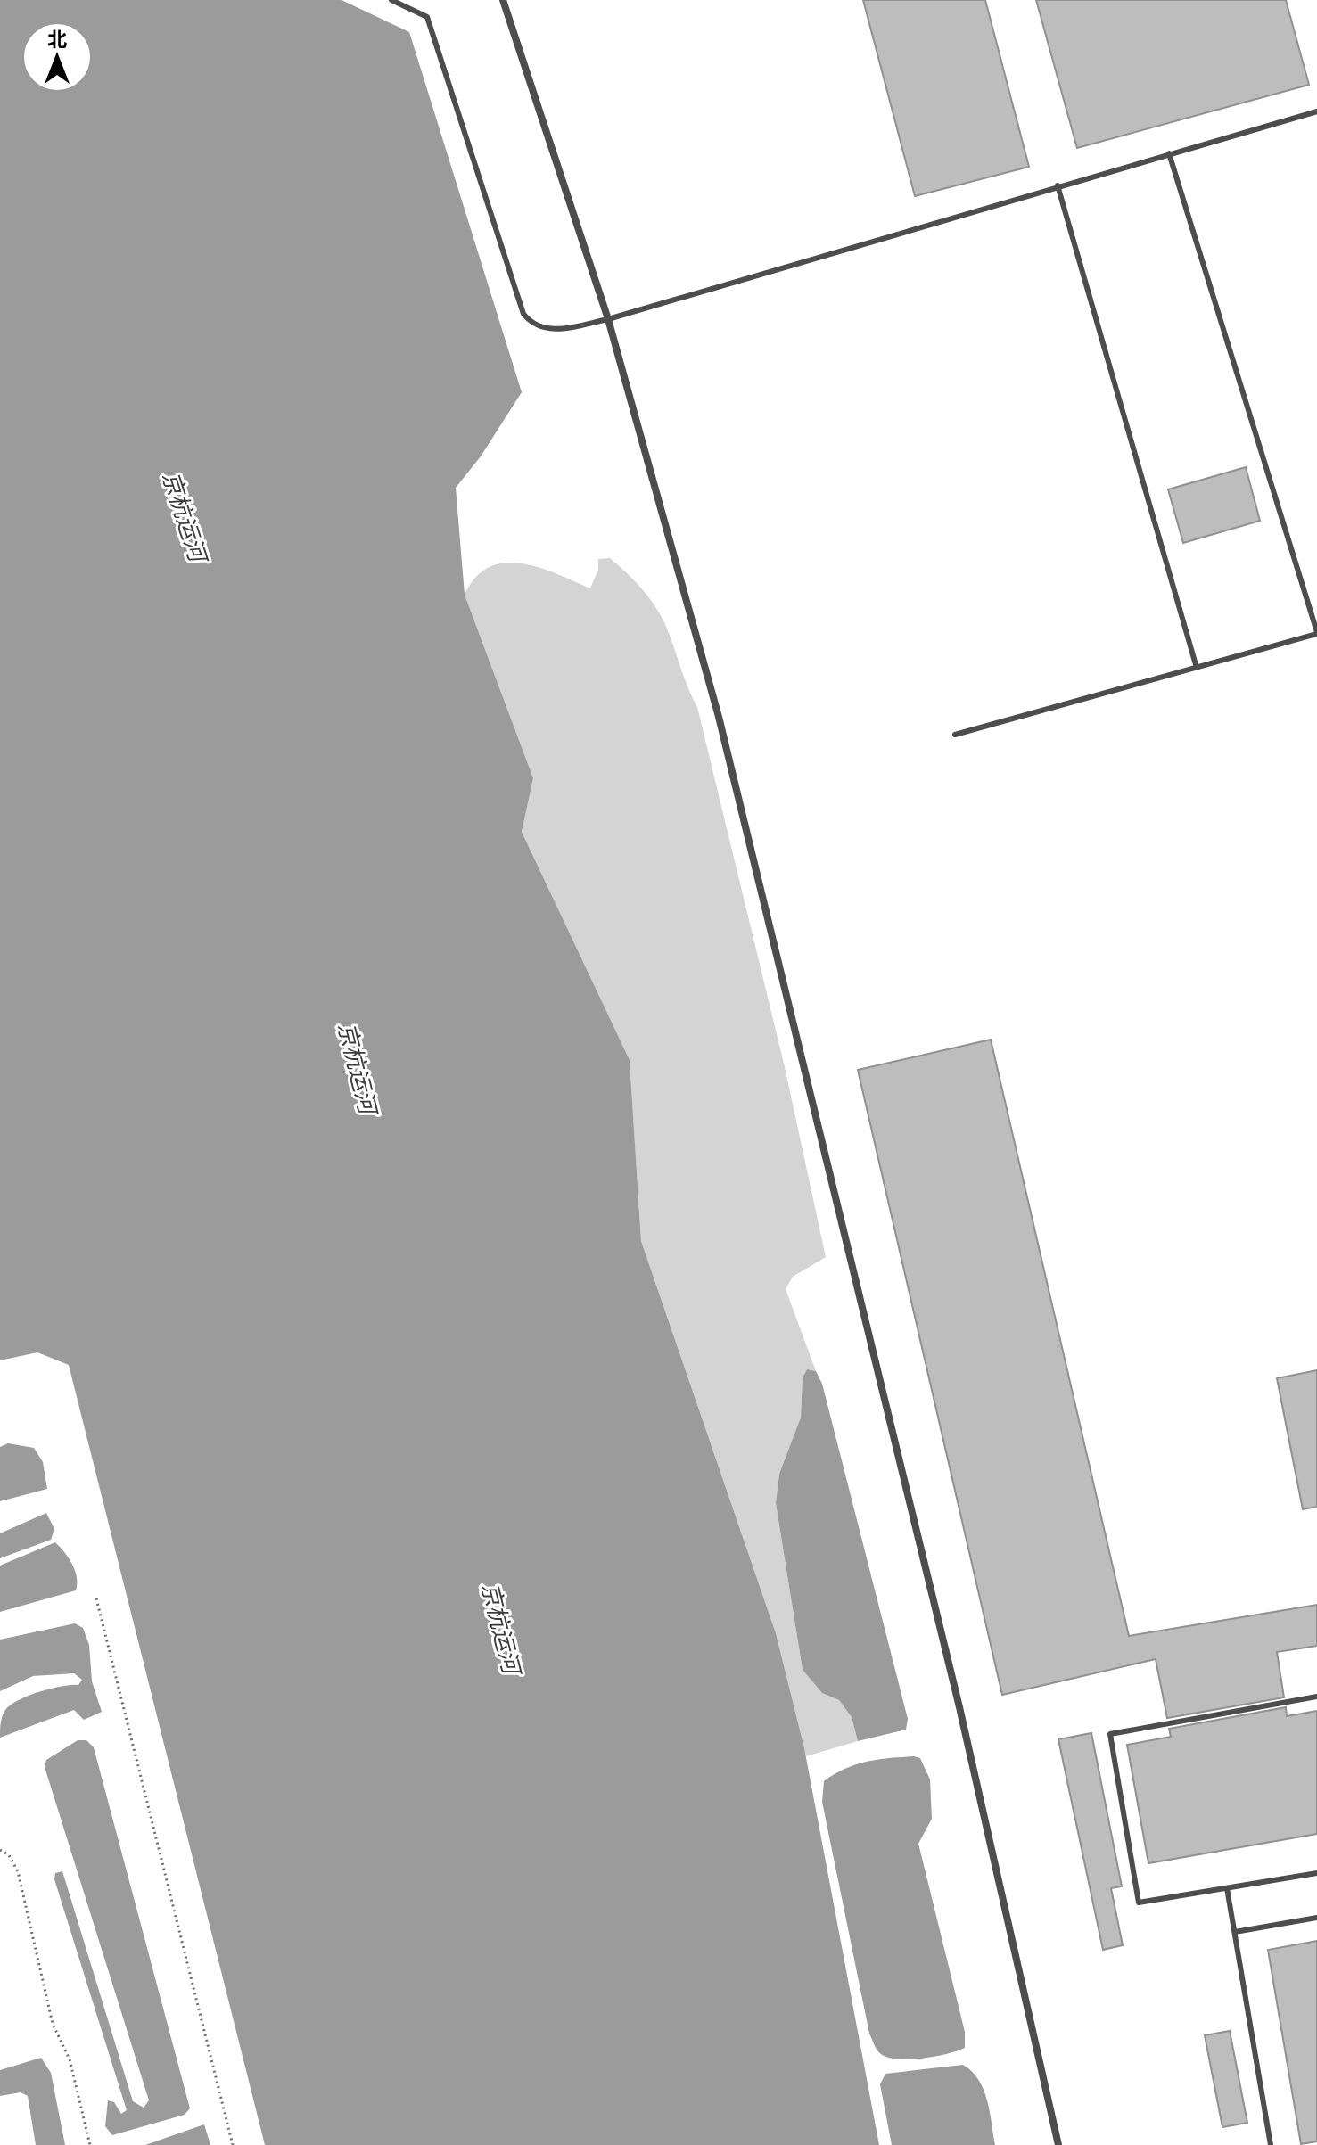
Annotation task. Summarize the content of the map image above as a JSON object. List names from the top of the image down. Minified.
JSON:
{"water":["京杭运河"],"north":"top"}
